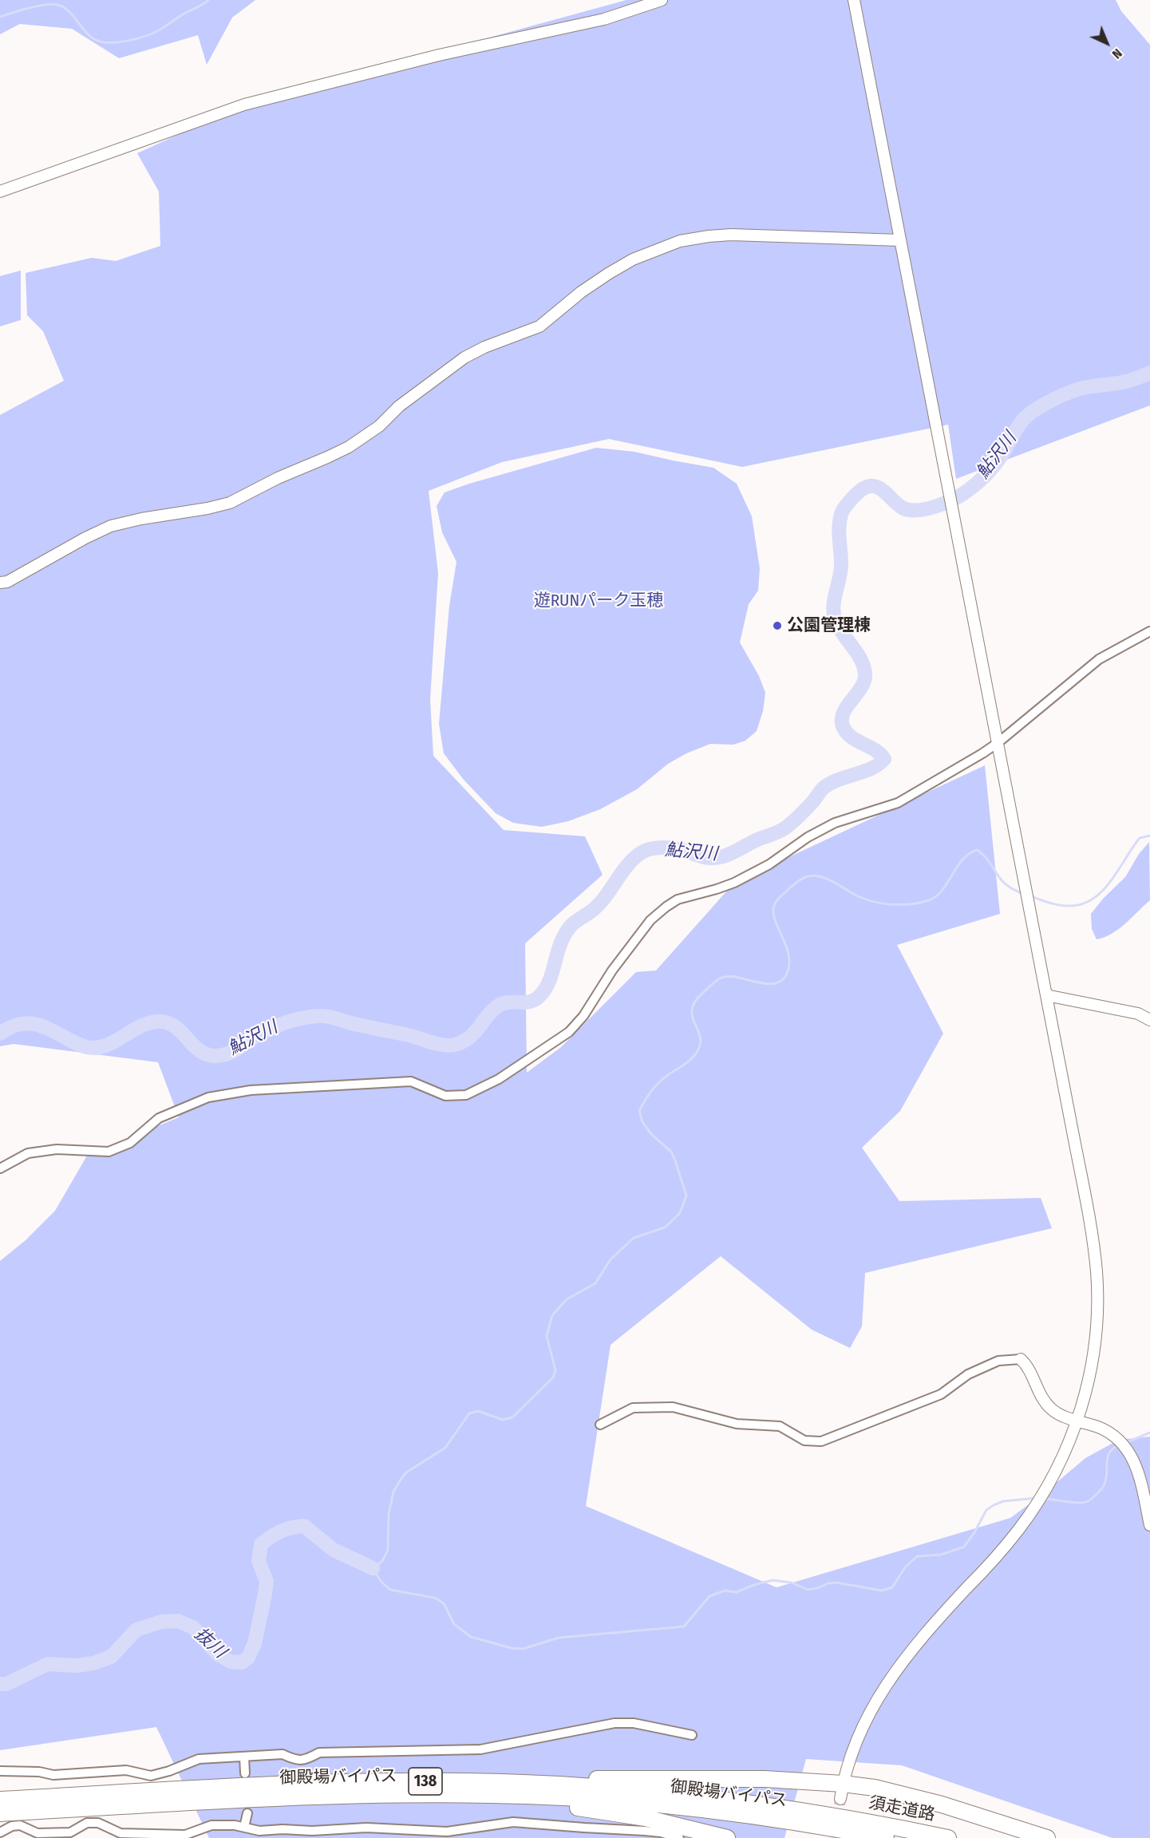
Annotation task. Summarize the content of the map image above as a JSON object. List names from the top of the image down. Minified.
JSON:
{"streets":{"highway":["御殿場バイパス","138","須走道路"]},"crossings":[["御殿場バイパス","須走道路"]],"water":["鮎沢川","抜川"],"parks":["遊RUNパーク玉穂"],"places":["公園管理棟"],"north":"bottom right"}
